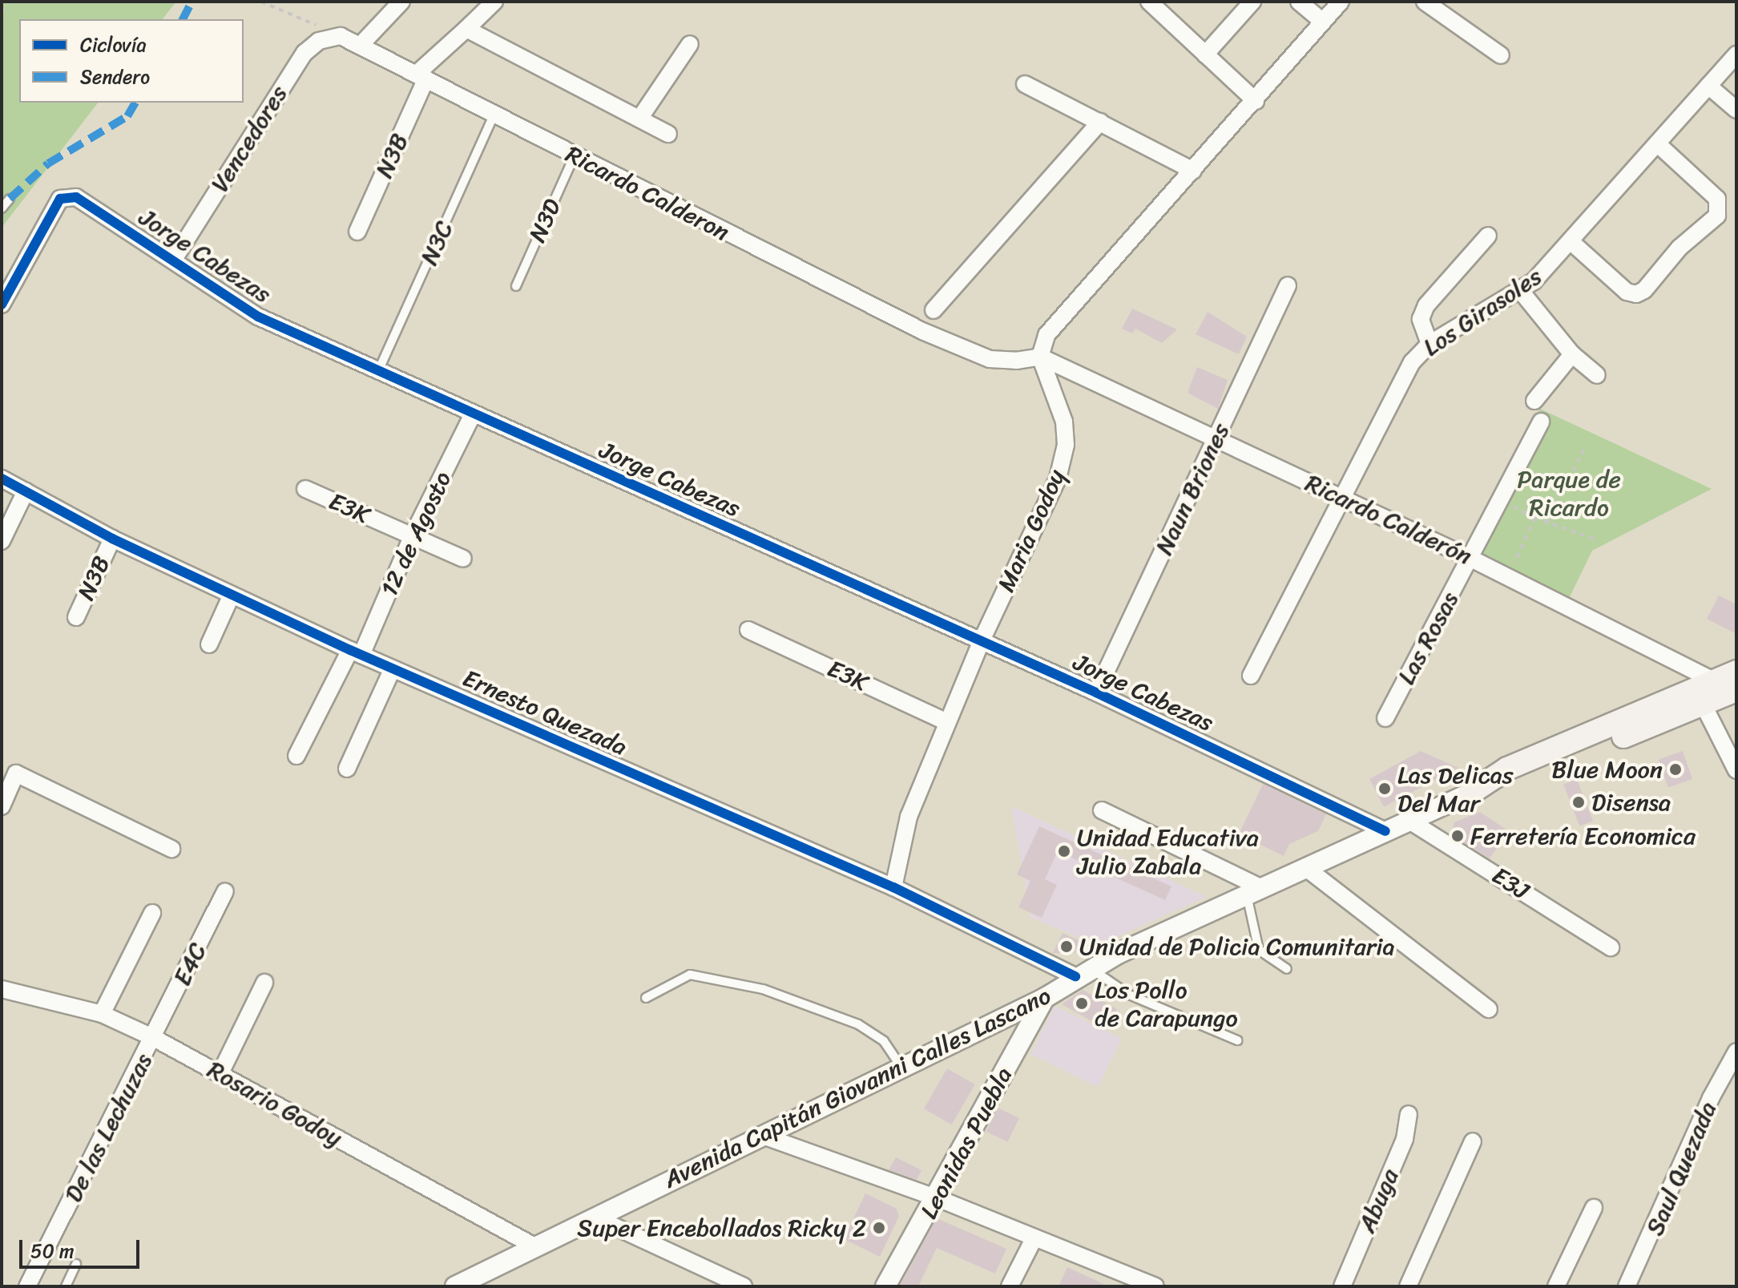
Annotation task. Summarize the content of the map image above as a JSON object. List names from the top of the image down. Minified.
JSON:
{"streets":{"main road":["Avenida Capitán Giovanni Calles Lascano"],"street":["Vencedores","N3B","Ricardo Calderon","Jorge Cabezas","Los Girasoles","Naun Briones","E3K","Ricardo Calderón","Maria Godoy","12 de Agosto","Las Rosas","Ernesto Quezada","E3J","E4C","Rosario Godoy","De las Lechuzas","Leonidas Puebla","Saul Quezada","Abuga"],"lane":["N3D","N3C"]},"crossings":[["Vencedores","Ricardo Calderon"],["Vencedores","Jorge Cabezas"],["N3B","Ricardo Calderon"],["N3B","Ernesto Quezada"],["Ricardo Calderon","N3D"],["Ricardo Calderon","N3C"],["Ricardo Calderon","Ricardo Calderón"],["Ricardo Calderon","Maria Godoy"],["N3C","Jorge Cabezas"],["Jorge Cabezas","Naun Briones"],["Jorge Cabezas","Maria Godoy"],["Jorge Cabezas","12 de Agosto"],["Jorge Cabezas","Avenida Capitán Giovanni Calles Lascano"],["Los Girasoles","Ricardo Calderón"],["Naun Briones","Ricardo Calderón"],["E3K","Maria Godoy"],["E3K","12 de Agosto"],["Ricardo Calderón","Maria Godoy"],["Ricardo Calderón","Las Rosas"],["Ricardo Calderón","Avenida Capitán Giovanni Calles Lascano"],["Maria Godoy","Ernesto Quezada"],["12 de Agosto","Ernesto Quezada"],["Ernesto Quezada","Avenida Capitán Giovanni Calles Lascano"],["E3J","Avenida Capitán Giovanni Calles Lascano"],["E4C","Rosario Godoy"],["E4C","De las Lechuzas"],["Avenida Capitán Giovanni Calles Lascano","Rosario Godoy"],["Avenida Capitán Giovanni Calles Lascano","Leonidas Puebla"],["Rosario Godoy","De las Lechuzas"]],"parks":["Parque de Ricardo"],"places":["Blue Moon","Las Delicas Del Mar","Disensa","Ferretería Economica","Unidad Educativa Julio Zabala","Unidad de Policia Comunitaria","Los Pollo de Carapungo","Super Encebollados Ricky 2"],"legend":["Ciclovía","Sendero"],"scale_bar":"50 m"}
